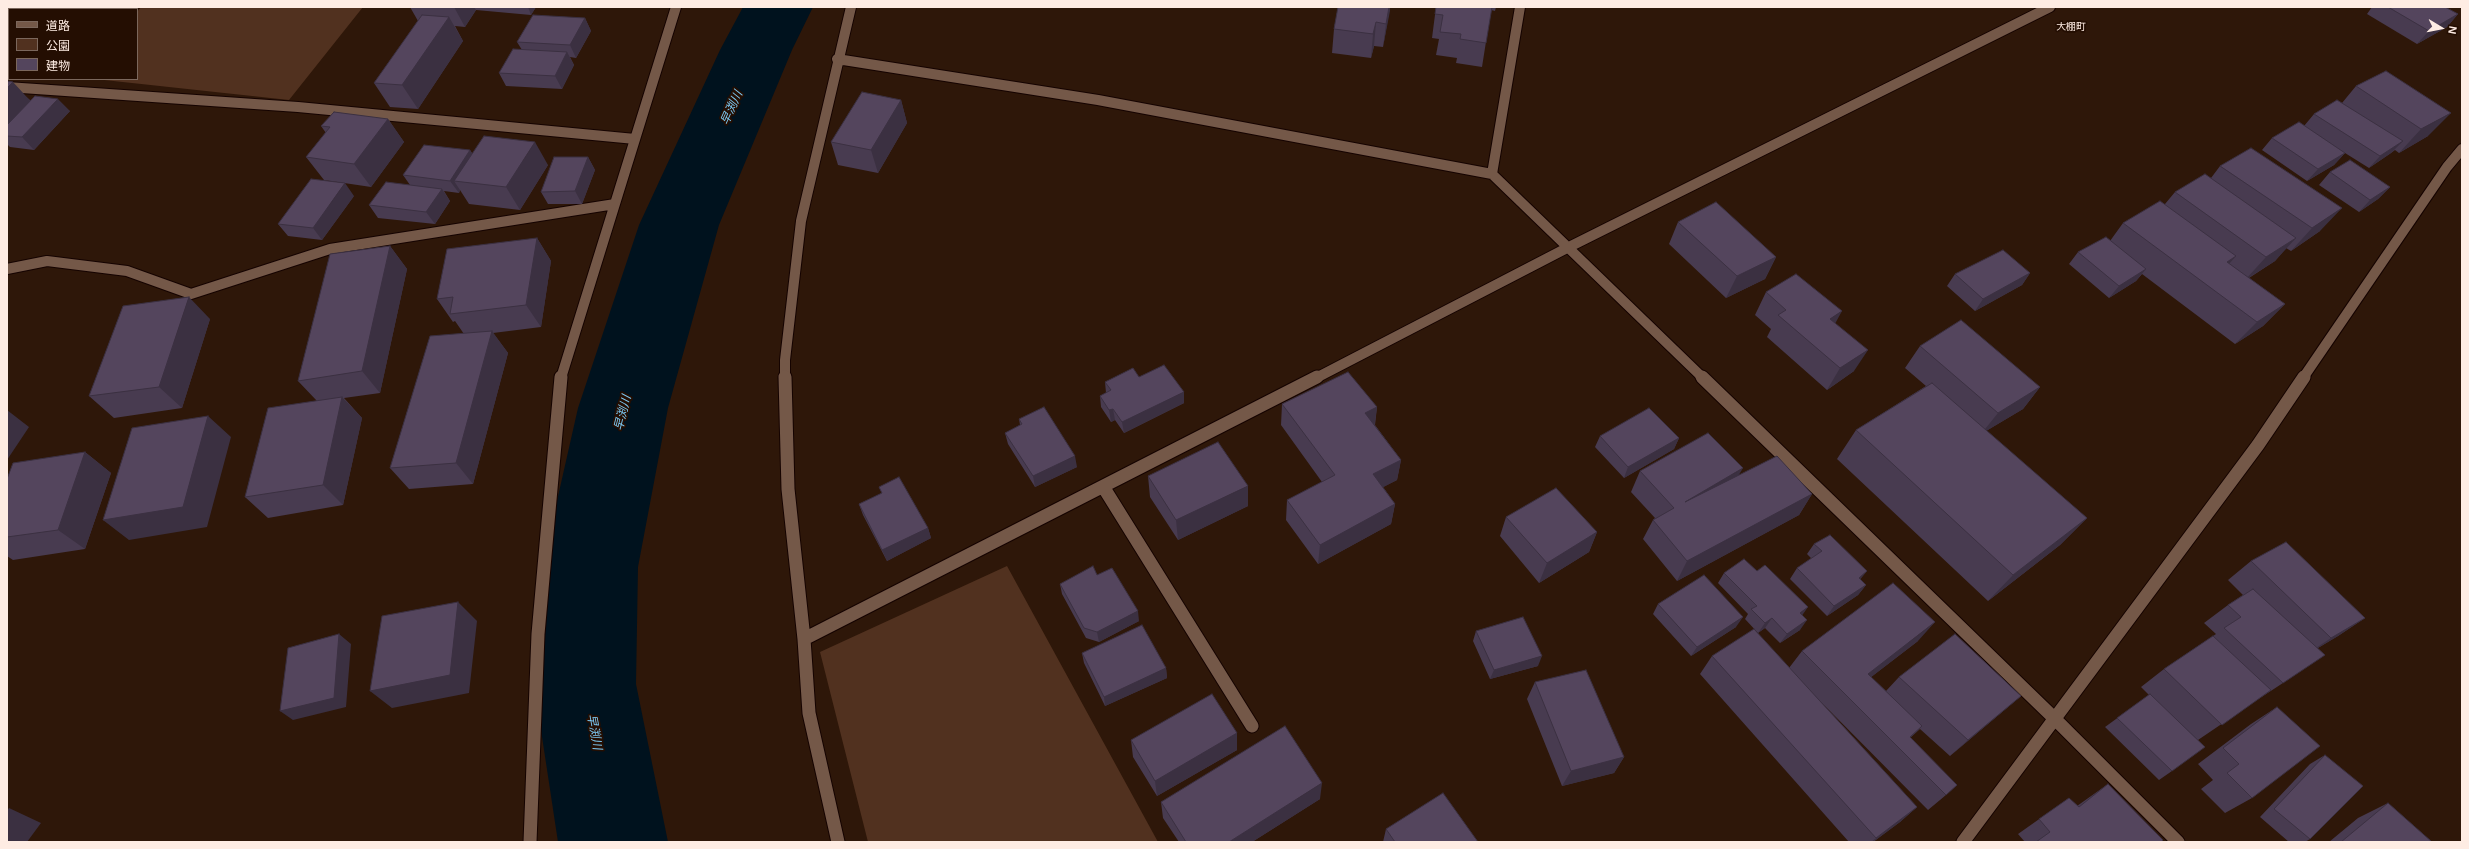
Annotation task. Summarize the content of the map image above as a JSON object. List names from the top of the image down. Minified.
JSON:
{"districts":["大棚町"],"water":["早渕川"],"legend":["道路","公園","建物"],"north":"right"}
